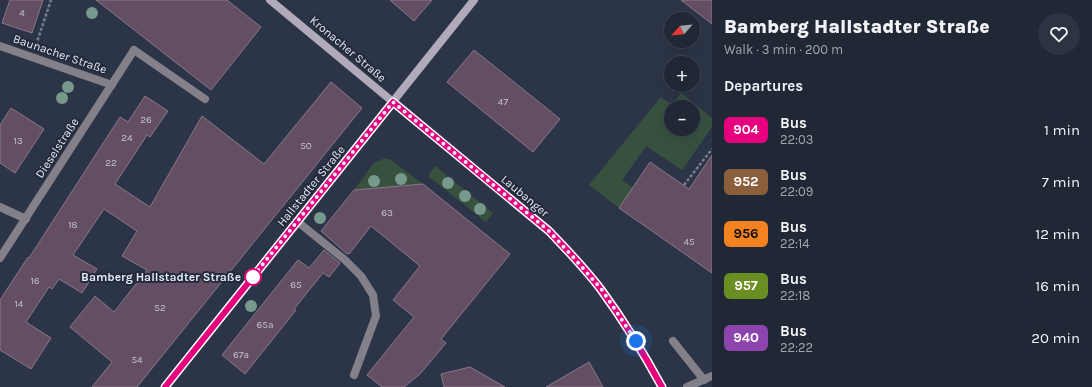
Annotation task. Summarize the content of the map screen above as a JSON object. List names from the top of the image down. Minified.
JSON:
{"streets":{"main road":["Kronacher Straße","Hallstadter Straße"],"street":["Baunacher Straße","Dieselstraße","Laubanger"]},"crossings":[["Kronacher Straße","Hallstadter Straße"],["Kronacher Straße","Laubanger"],["Baunacher Straße","Dieselstraße"],["Hallstadter Straße","Laubanger"]],"places":["Bamberg Hallstadter Straße"],"lines":["bus line 904"],"house_numbers":["4","47","26","24","13","50","22","63","18","45","16","65","14","52","65a","67a","54"],"north":"bottom left","page":{"heading":[["Bamberg Hallstadter Straße","Walk · 3 min · 200 m"],"Departures"],"map_buttons":["+","−"],"list":[{"mark":"904","name":"Bus","note":"22:03","value":"1 min"},{"mark":"952","name":"Bus","note":"22:09","value":"7 min"},{"mark":"956","name":"Bus","note":"22:14","value":"12 min"},{"mark":"957","name":"Bus","note":"22:18","value":"16 min"},{"mark":"940","name":"Bus","note":"22:22","value":"20 min"}]}}
